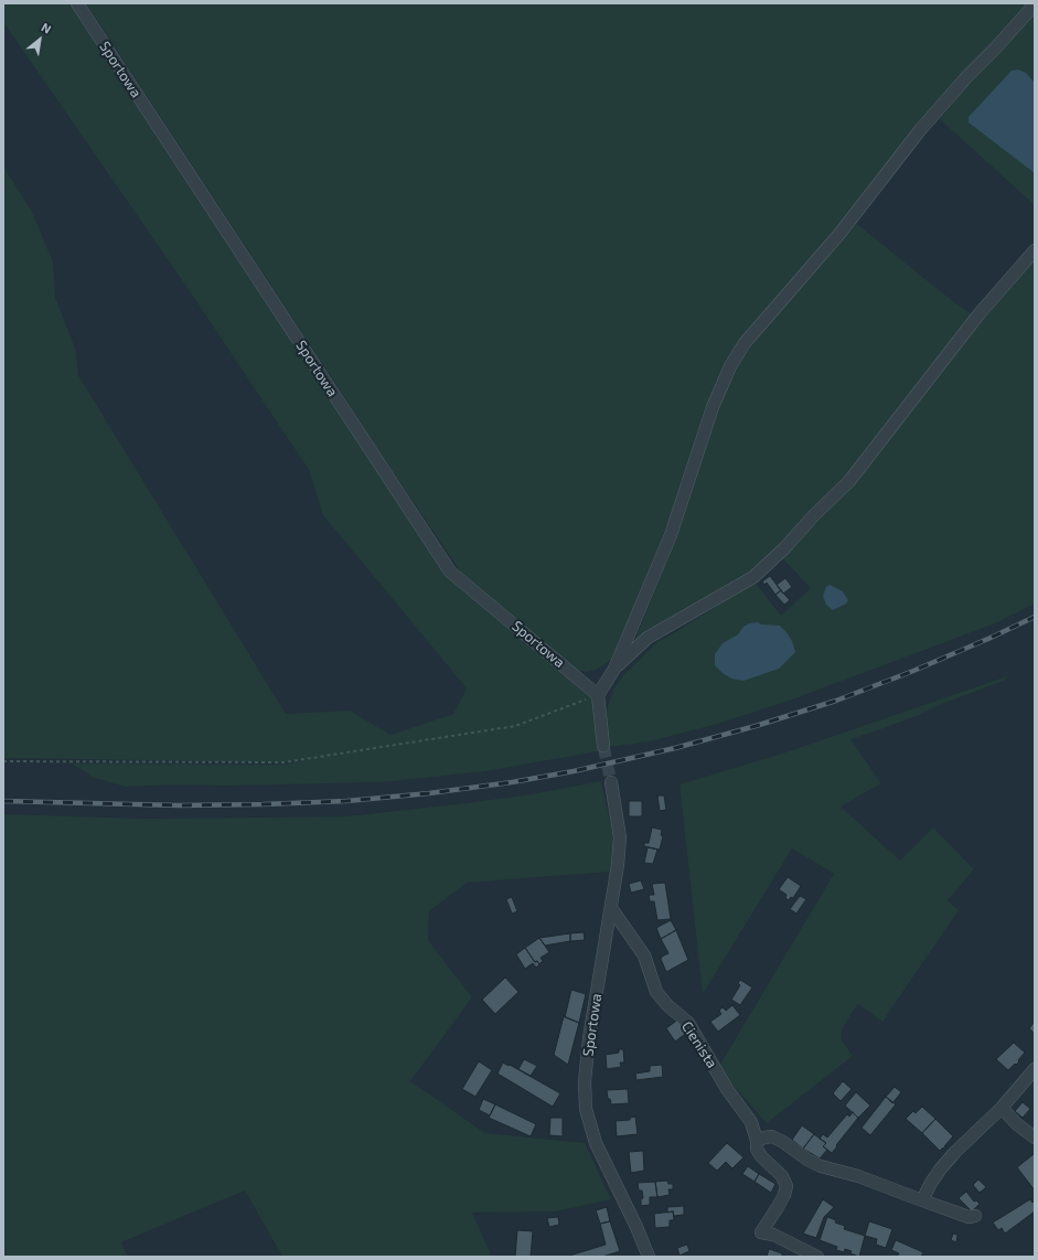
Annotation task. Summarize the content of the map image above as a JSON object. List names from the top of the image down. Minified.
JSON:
{"streets":{"street":["Sportowa","Cienista"]},"crossings":[["Sportowa","Cienista"]],"north":"top right"}
